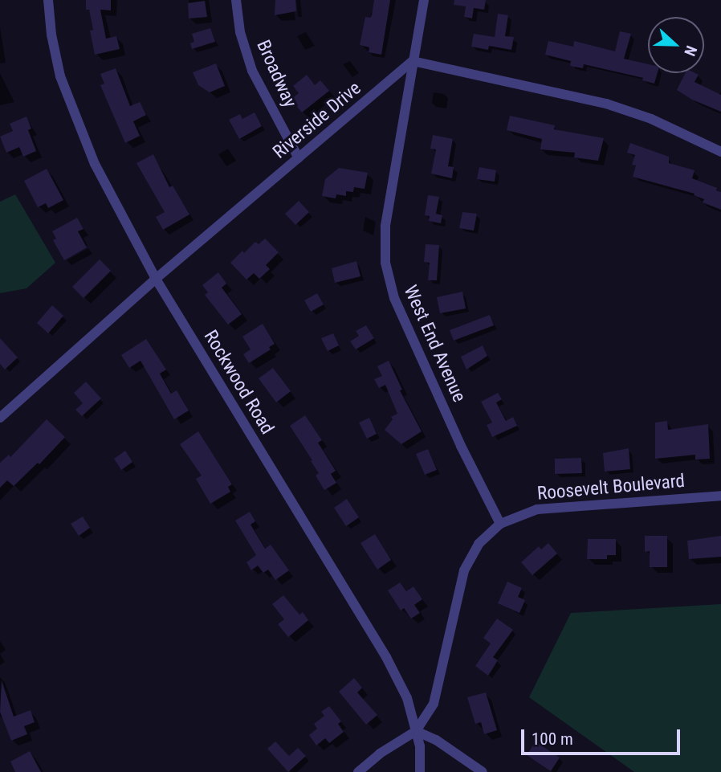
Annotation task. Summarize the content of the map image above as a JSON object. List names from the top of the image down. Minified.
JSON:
{"streets":{"street":["Broadway","Riverside Drive","West End Avenue","Rockwood Road","Roosevelt Boulevard"]},"crossings":[["Broadway","Riverside Drive"],["Riverside Drive","West End Avenue"],["Riverside Drive","Rockwood Road"],["West End Avenue","Roosevelt Boulevard"],["Rockwood Road","Roosevelt Boulevard"]],"scale_bar":"100 m","north":"right"}
